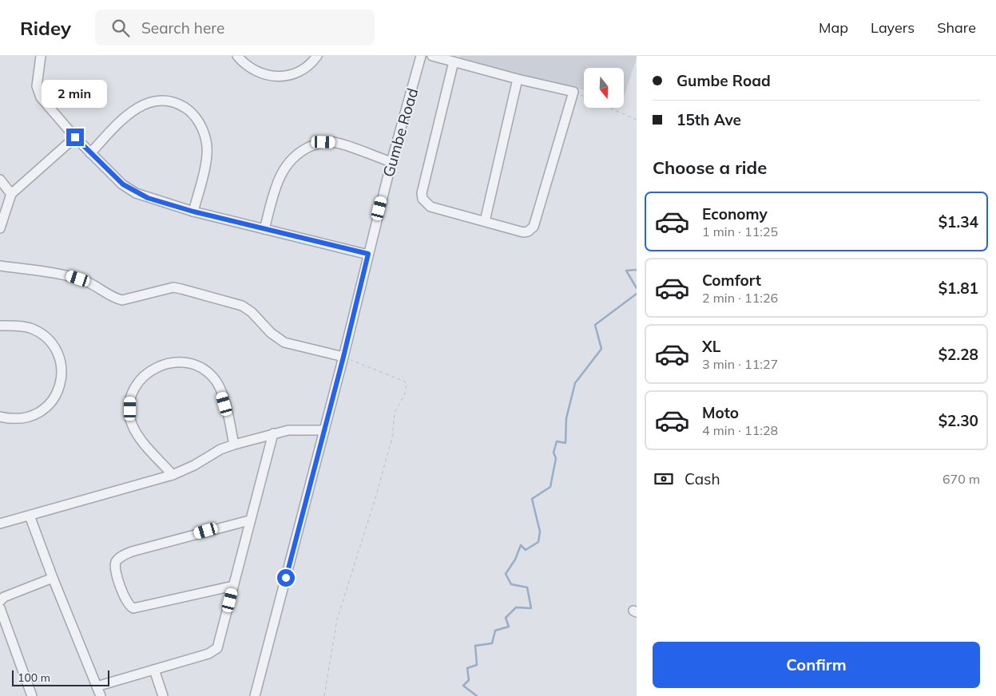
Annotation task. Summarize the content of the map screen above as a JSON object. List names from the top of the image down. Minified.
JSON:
{"streets":{"street":["Gumbe Road"]},"scale_bar":"100 m","north":"bottom","page":{"header":"Ridey","search":"Search here","nav":["Map","Layers","Share"],"banner":["Gumbe Road","15th Ave"],"bubble":"2 min","heading":"Choose a ride","list":[{"name":"Economy","note":"1 min · 11:25","value":"$1.34"},{"name":"Comfort","note":"2 min · 11:26","value":"$1.81"},{"name":"XL","note":"3 min · 11:27","value":"$2.28"},{"name":"Moto","note":"4 min · 11:28","value":"$2.30"}],"pay":["Cash","670 m"],"buttons":"Confirm","scale":"100 m"}}
